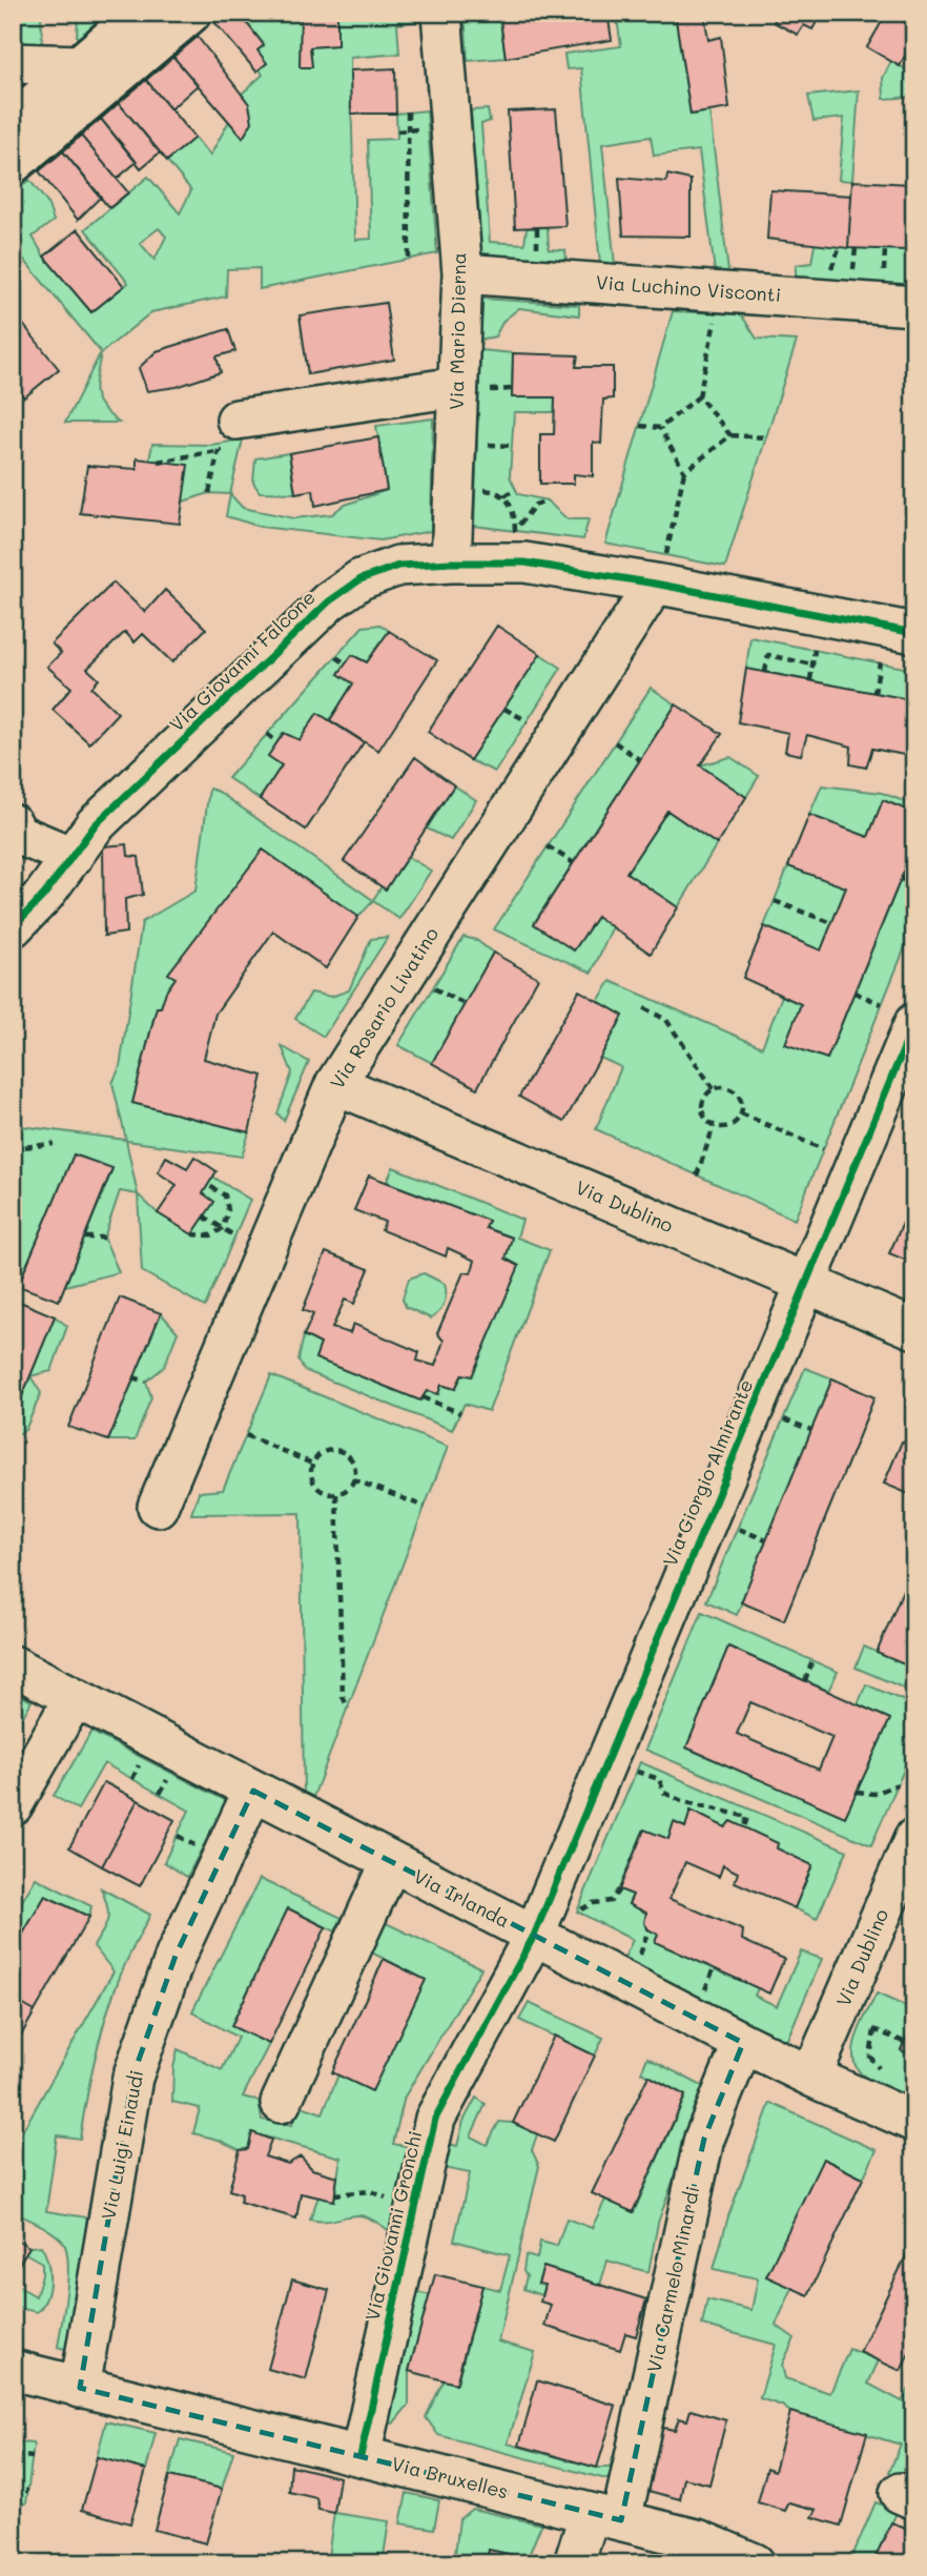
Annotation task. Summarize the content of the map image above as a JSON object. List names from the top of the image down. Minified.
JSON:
{"streets":{"street":["Via Luchino Visconti","Via Mario Dierna","Via Giovanni Falcone","Via Rosario Livatino","Via Dublino","Via Giorgio Almirante","Via Irlanda","Via Luigi Einaudi","Via Giovanni Gronchi","Via Carmelo Minardi","Via Bruxelles"]},"crossings":[["Via Luchino Visconti","Via Mario Dierna"],["Via Mario Dierna","Via Giovanni Falcone"],["Via Giovanni Falcone","Via Rosario Livatino"],["Via Rosario Livatino","Via Dublino"],["Via Dublino","Via Giorgio Almirante"],["Via Dublino","Via Irlanda"],["Via Giorgio Almirante","Via Irlanda"],["Via Giorgio Almirante","Via Giovanni Gronchi"],["Via Irlanda","Via Luigi Einaudi"],["Via Irlanda","Via Giovanni Gronchi"],["Via Irlanda","Via Carmelo Minardi"],["Via Luigi Einaudi","Via Bruxelles"],["Via Giovanni Gronchi","Via Bruxelles"],["Via Carmelo Minardi","Via Bruxelles"]]}
